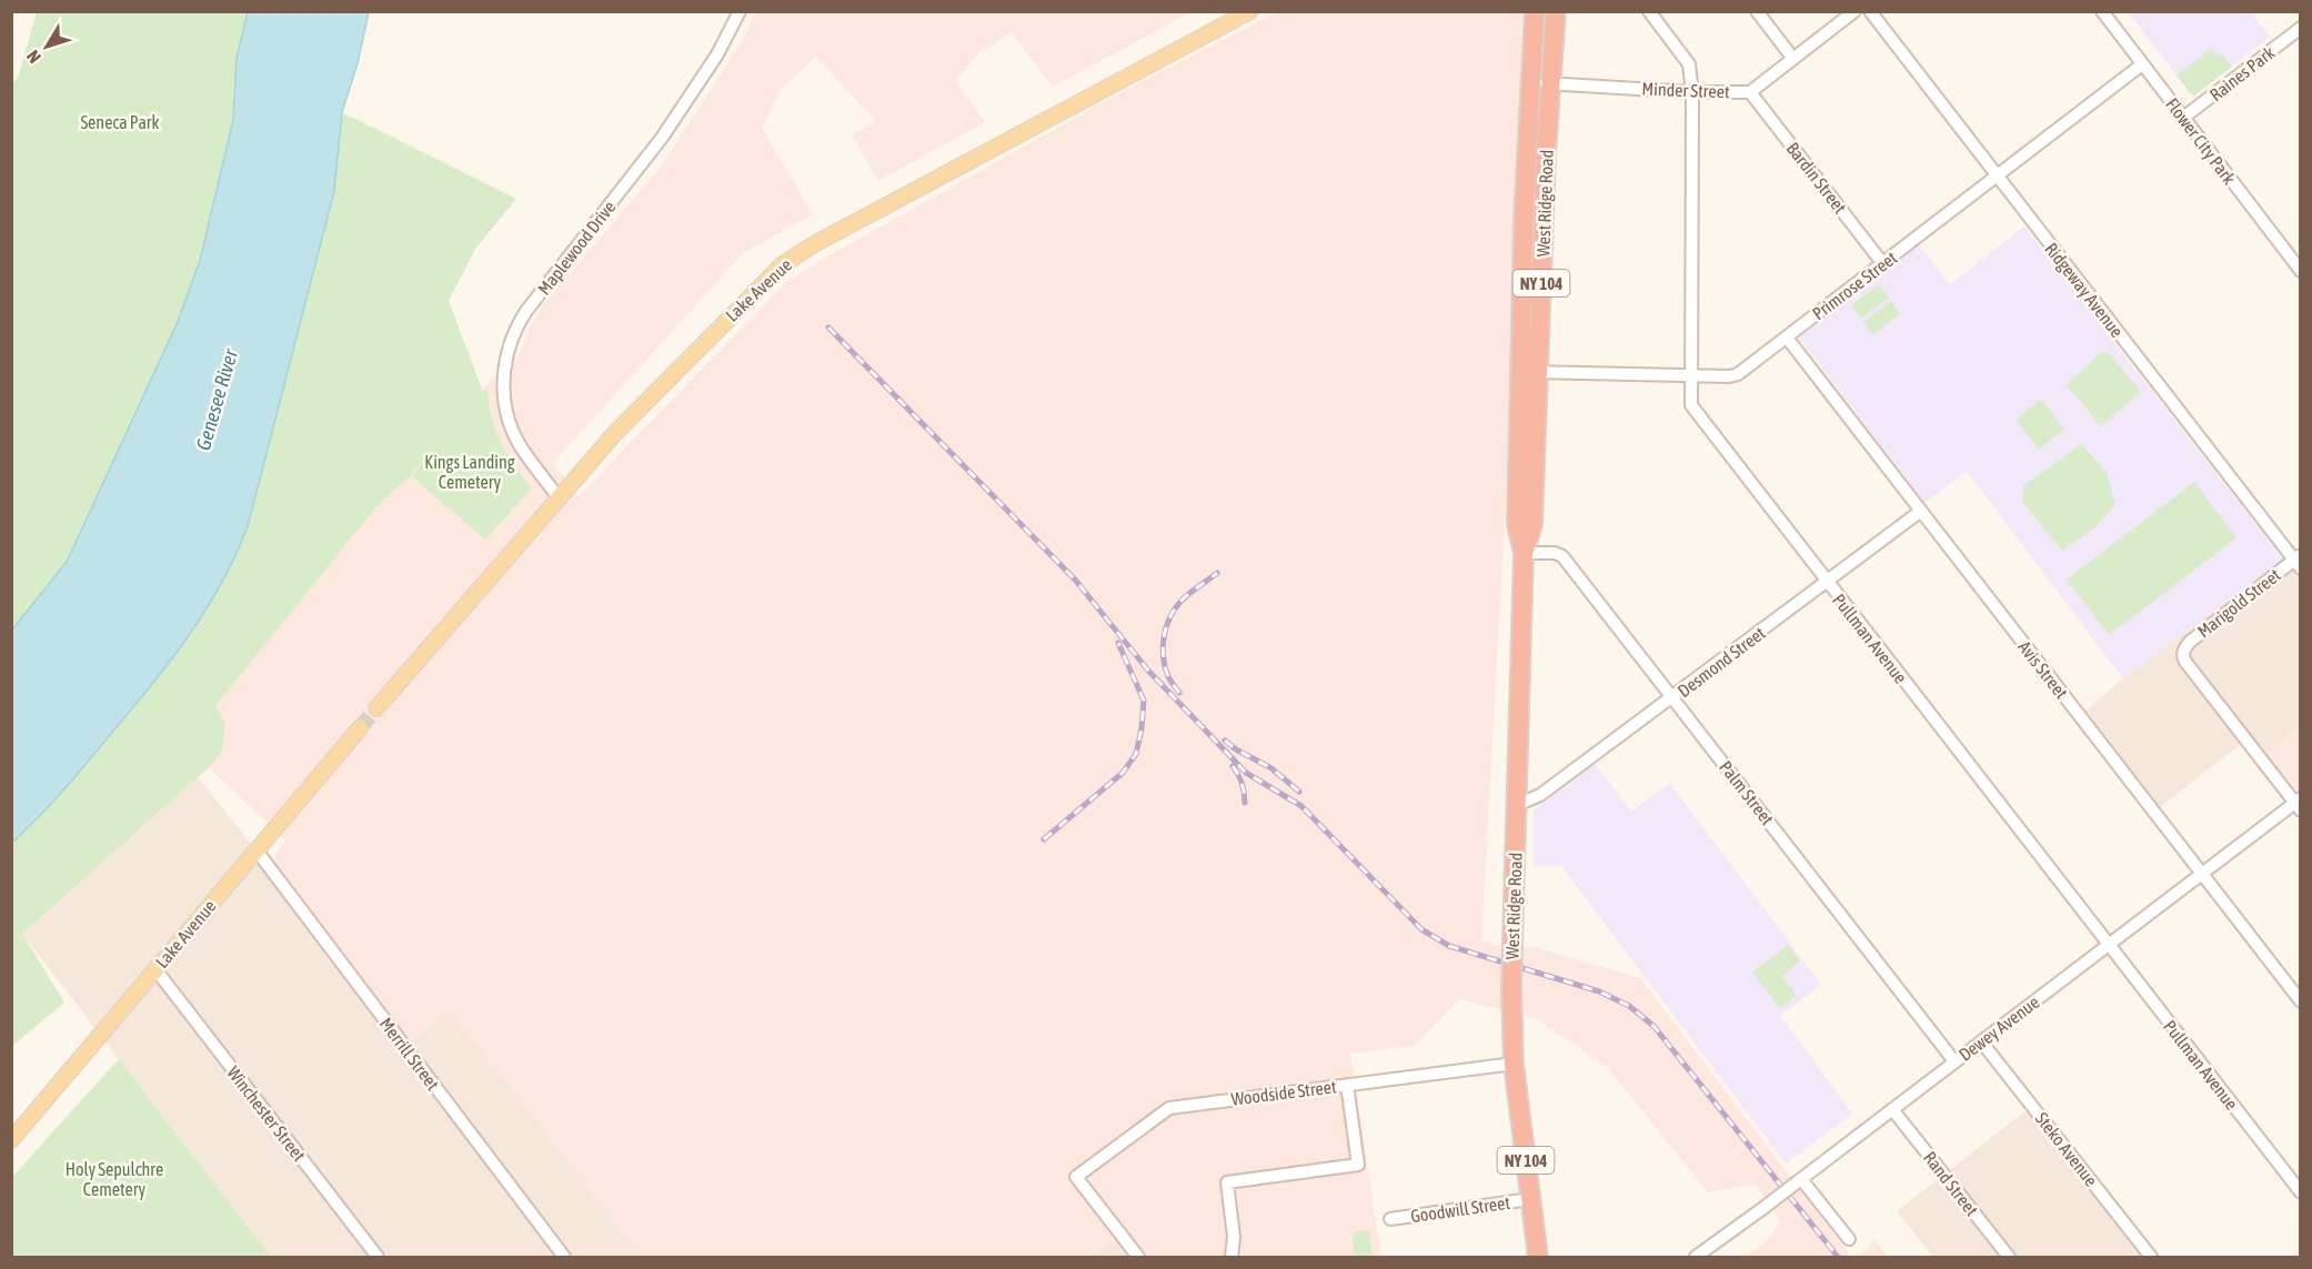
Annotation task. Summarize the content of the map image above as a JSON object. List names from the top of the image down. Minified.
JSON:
{"streets":{"highway":["West Ridge Road","NY 104"],"main road":["Lake Avenue"],"street":["Raines Park","Minder Street","Flower City Park","Bardin Street","Maplewood Drive","Primrose Street","Ridgeway Avenue","Marigold Street","Pullman Avenue","Desmond Street","Avis Street","Palm Street","Dewey Avenue","Merrill Street","Woodside Street","Winchester Street","Steko Avenue","Rand Street","Goodwill Street"]},"crossings":[["Raines Park","Flower City Park"],["Minder Street","Bardin Street"],["Minder Street","West Ridge Road"],["Minder Street","Pullman Avenue"],["Flower City Park","Primrose Street"],["Bardin Street","Primrose Street"],["West Ridge Road","Primrose Street"],["West Ridge Road","Desmond Street"],["West Ridge Road","Palm Street"],["West Ridge Road","Woodside Street"],["West Ridge Road","Goodwill Street"],["Maplewood Drive","Lake Avenue"],["Primrose Street","Ridgeway Avenue"],["Primrose Street","Pullman Avenue"],["Primrose Street","Avis Street"],["Lake Avenue","Merrill Street"],["Lake Avenue","Winchester Street"],["Ridgeway Avenue","Marigold Street"],["Marigold Street","Dewey Avenue"],["Pullman Avenue","Desmond Street"],["Pullman Avenue","Dewey Avenue"],["Desmond Street","Avis Street"],["Desmond Street","Palm Street"],["Avis Street","Dewey Avenue"],["Palm Street","Dewey Avenue"],["Dewey Avenue","Steko Avenue"],["Dewey Avenue","Rand Street"]],"water":["Genesee River"],"parks":["Seneca Park","Kings Landing Cemetery","Holy Sepulchre Cemetery"],"north":"bottom left"}
